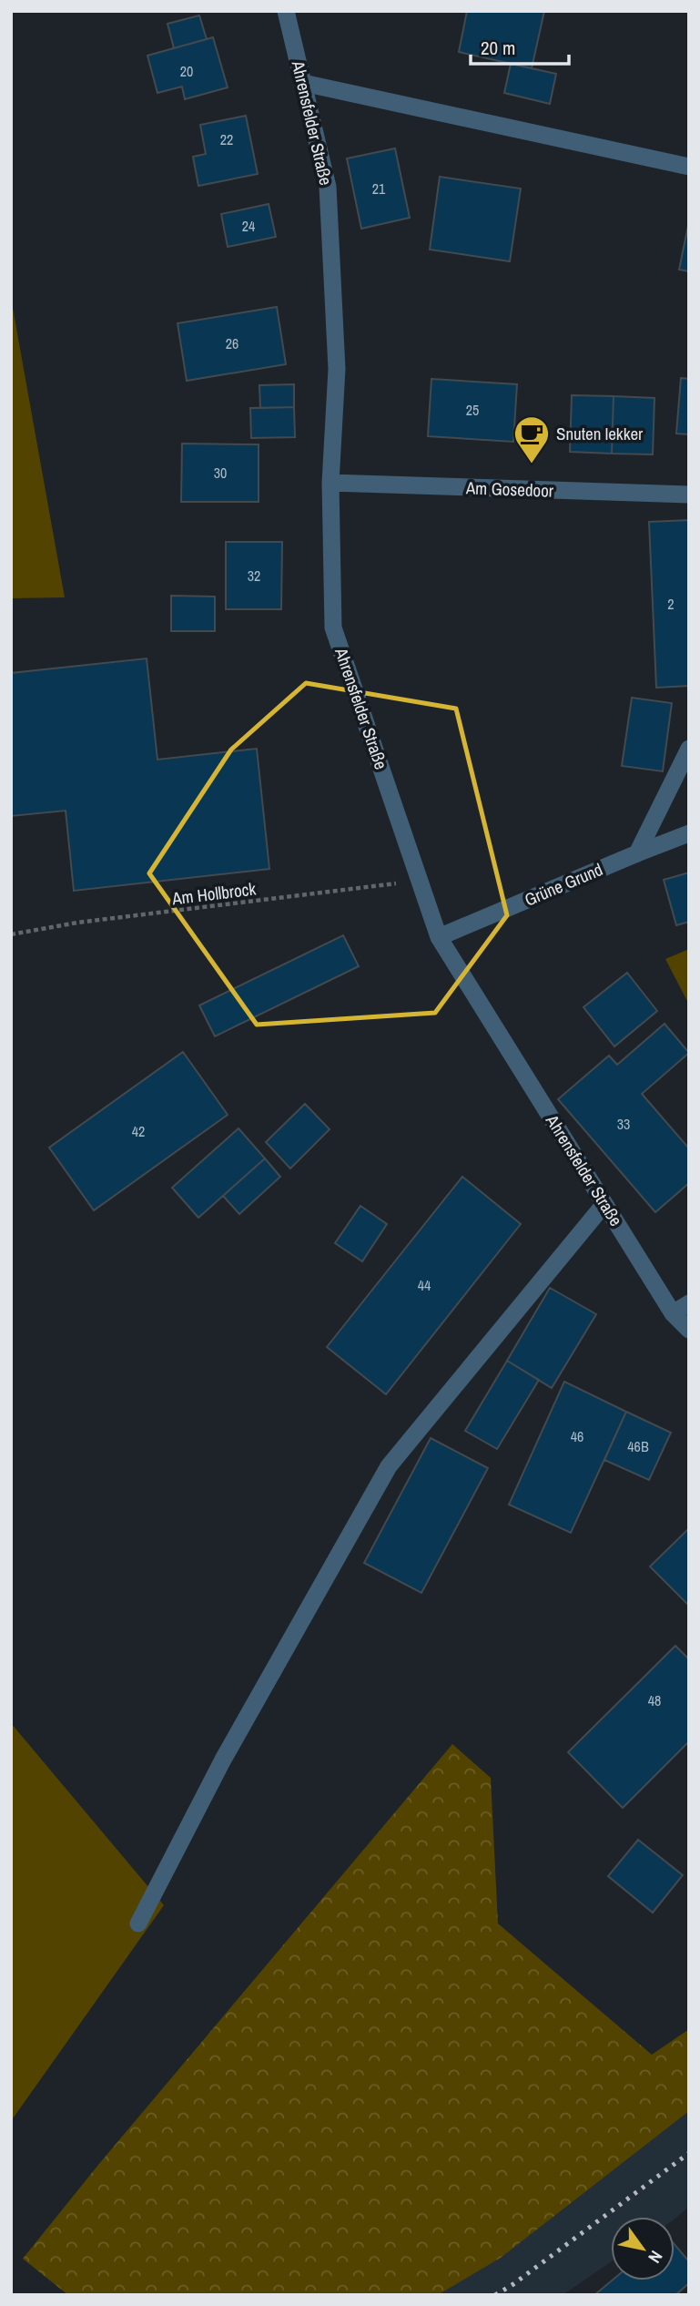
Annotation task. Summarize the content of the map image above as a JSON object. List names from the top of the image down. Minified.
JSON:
{"streets":{"street":["Ahrensfelder Straße","Am Gosedoor","Grüne Grund"],"path":["Am Hollbrock"]},"crossings":[["Ahrensfelder Straße","Am Gosedoor"],["Ahrensfelder Straße","Grüne Grund"],["Ahrensfelder Straße","Am Hollbrock"]],"places":{"cafe":["Snuten lekker"]},"house_numbers":["20","22","21","24","26","25","30","32","2","33","42","44","46","46B","48"],"scale_bar":"20 m","north":"bottom right"}
